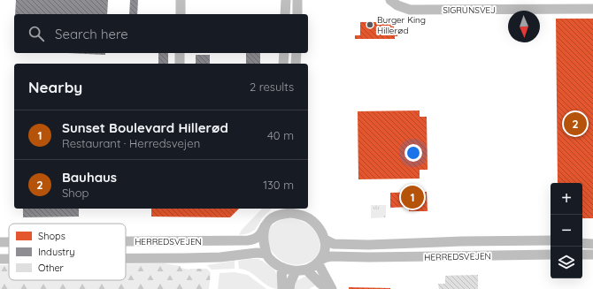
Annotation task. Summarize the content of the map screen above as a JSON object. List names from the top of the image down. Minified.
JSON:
{"streets":{"street":["SIGRUNSVEJ","HERREDSVEJEN"]},"places":["Burger King Hillerød"],"legend":["Shops","Industry","Other"],"north":"bottom","page":{"search":"Search here","heading":["Nearby","2 results"],"list":[{"mark":"1","name":"Sunset Boulevard Hillerød","note":"Restaurant · Herredsvejen","value":"40 m"},{"mark":"2","name":"Bauhaus","note":"Shop","value":"130 m"}],"pins":["2","1"],"map_buttons":["+","−"]}}
